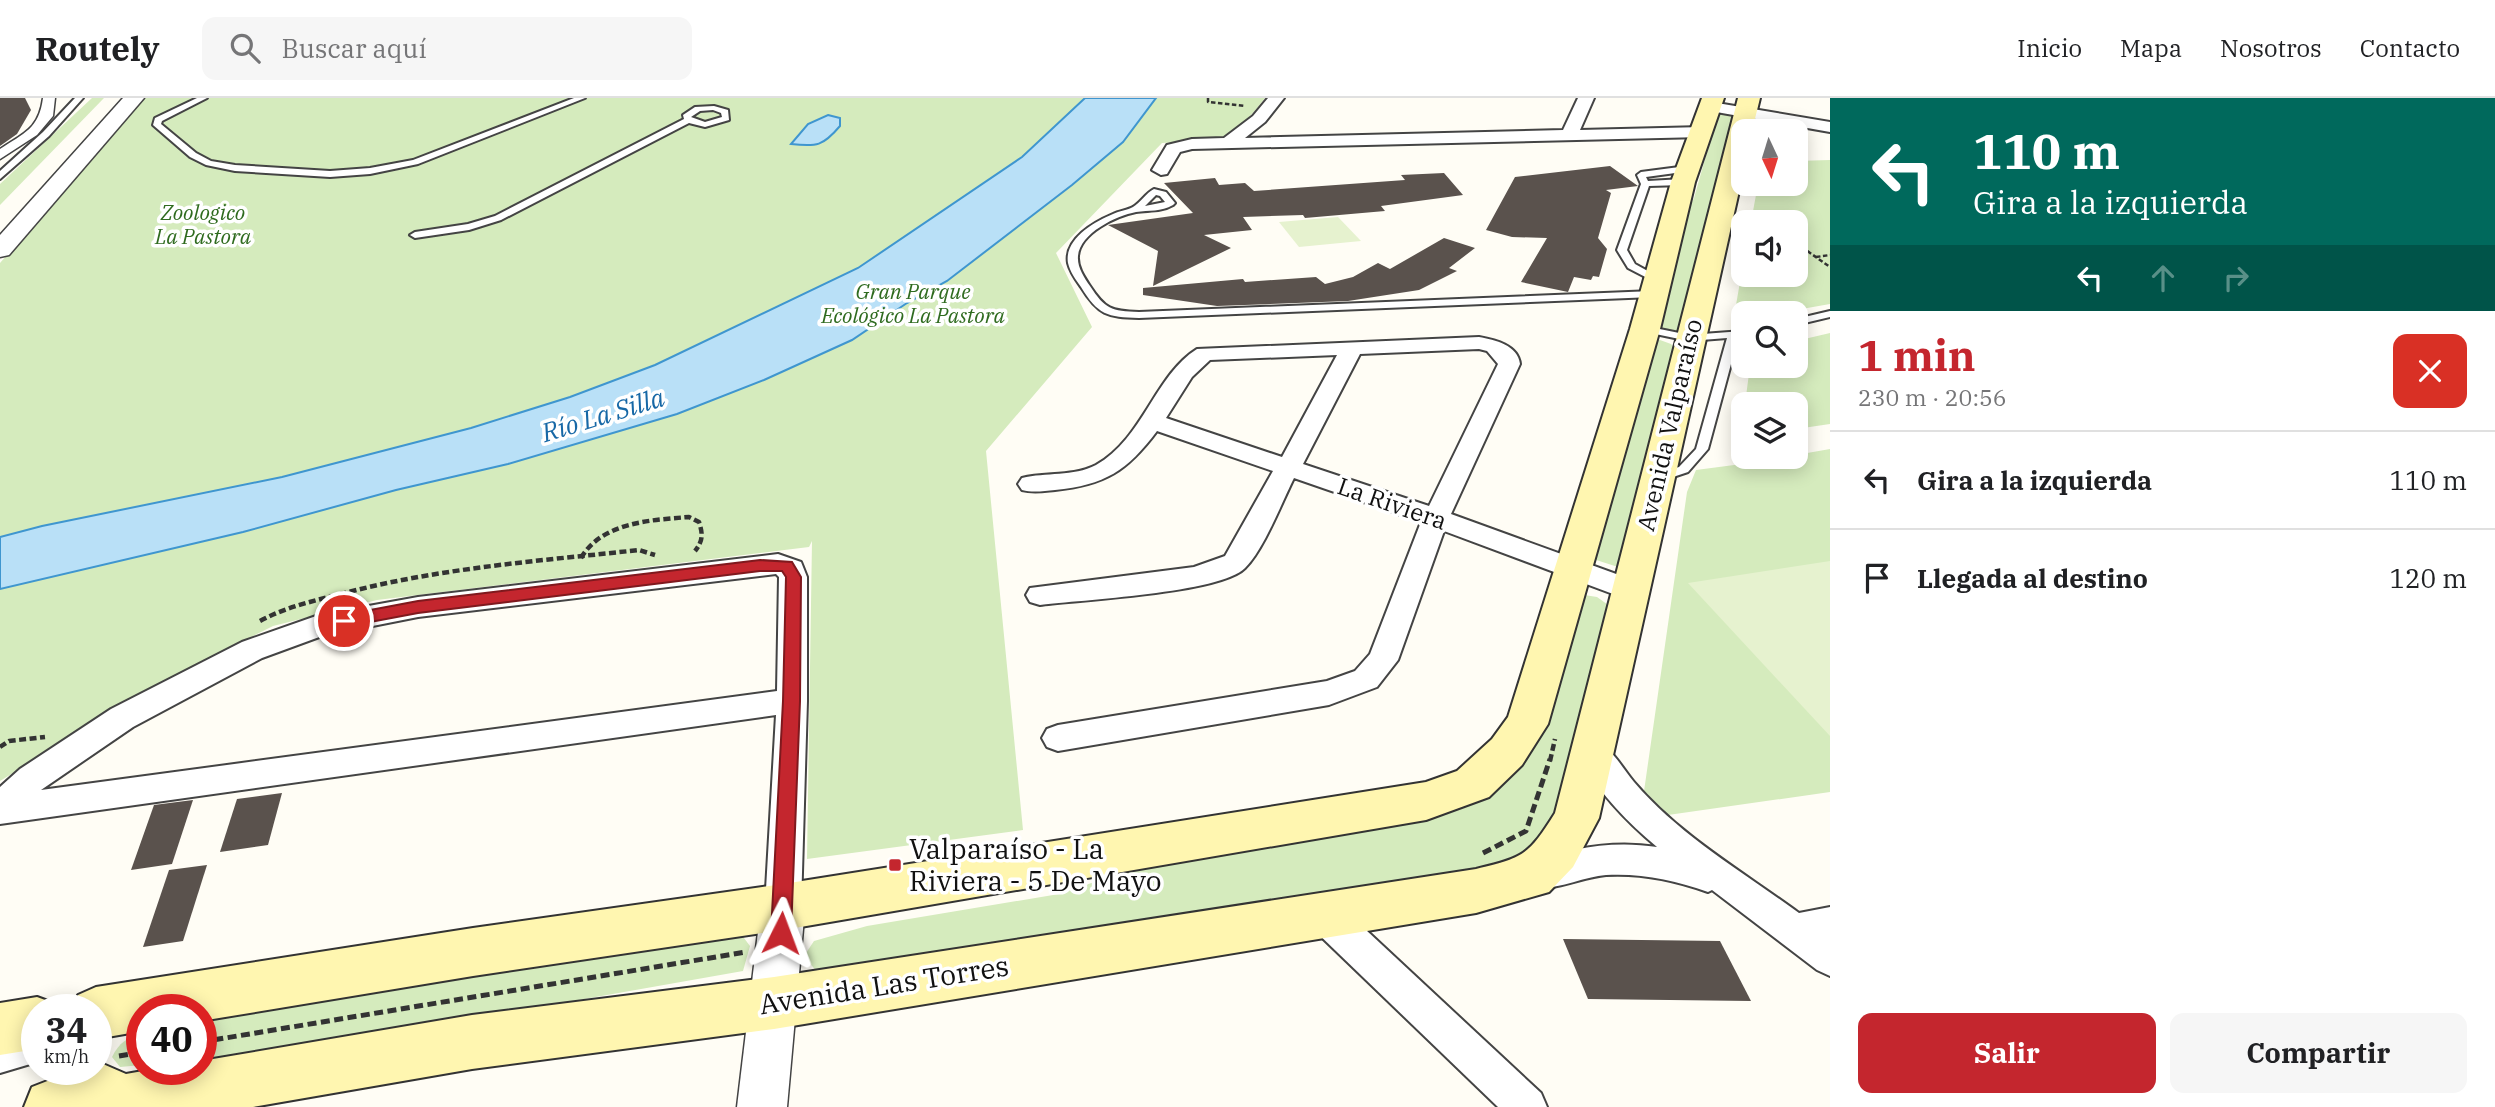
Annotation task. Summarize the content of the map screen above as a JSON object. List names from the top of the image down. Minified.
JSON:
{"streets":{"main road":["Avenida Valparaíso","Avenida Las Torres"],"street":["La Riviera"]},"crossings":[["Avenida Valparaíso","La Riviera"]],"water":["Río La Silla"],"parks":["Zoologico La Pastora","Gran Parque Ecológico La Pastora"],"places":{"transit":["Valparaíso - La Riviera - 5 De Mayo"]},"north":"bottom","page":{"header":"Routely","search":"Buscar aquí","nav":["Inicio","Mapa","Nosotros","Contacto"],"turn":["110 m","Gira a la izquierda"],"heading":["1 min","230 m · 20:56"],"list":[{"name":"Gira a la izquierda","value":"110 m"},{"name":"Llegada al destino","value":"120 m"}],"speed":"34 km/h","limit":"40","buttons":["Salir","Compartir"]}}
